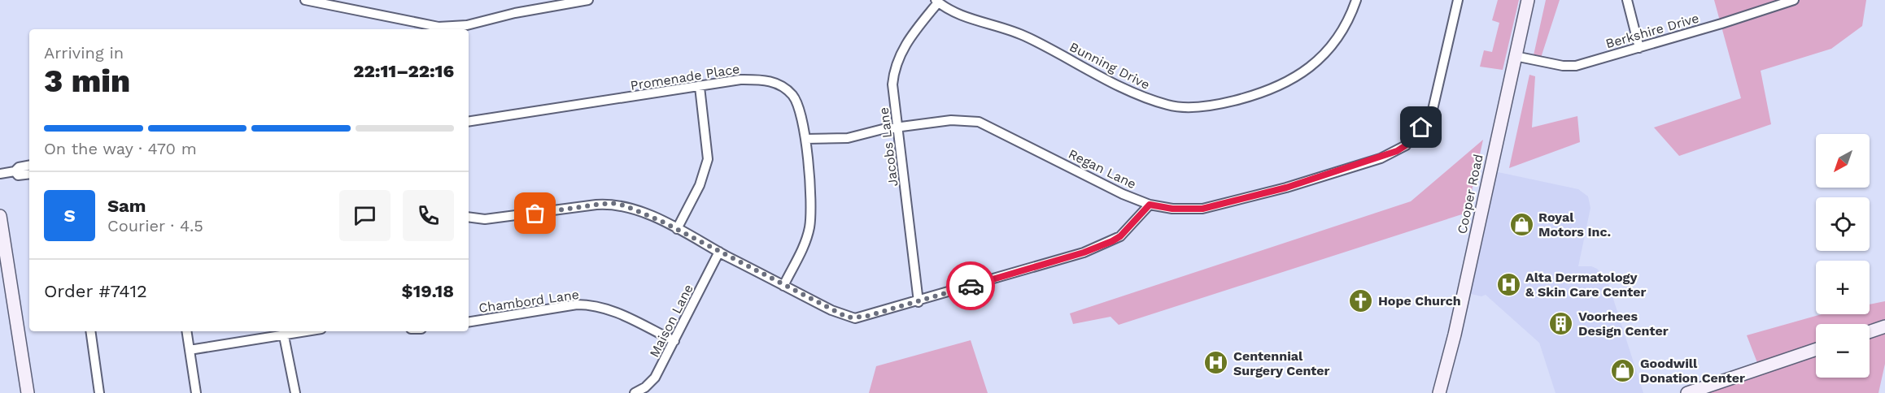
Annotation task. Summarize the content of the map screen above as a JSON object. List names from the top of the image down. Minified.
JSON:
{"streets":{"street":["Berkshire Drive","Bunning Drive","Promenade Place","Jacobs Lane","Regan Lane","Cooper Road","Chambord Lane","Maison Lane"]},"crossings":[["Berkshire Drive","Cooper Road"],["Bunning Drive","Jacobs Lane"],["Promenade Place","Regan Lane"],["Jacobs Lane","Regan Lane"],["Chambord Lane","Maison Lane"]],"places":{"shop":["Royal Motors Inc.","Goodwill Donation Center"],"hospital":["Alta Dermatology & Skin Care Center","Centennial Surgery Center"],"church":["Hope Church"],"building":["Voorhees Design Center"]},"north":"bottom left","page":{"heading":["3 min","Arriving in","22:11–22:16"],"panel":["Sam","Courier · 4.5","Order #7412","$19.18"],"bar":"On the way · 470 m","map_buttons":["+","−"],"round":"S"}}
